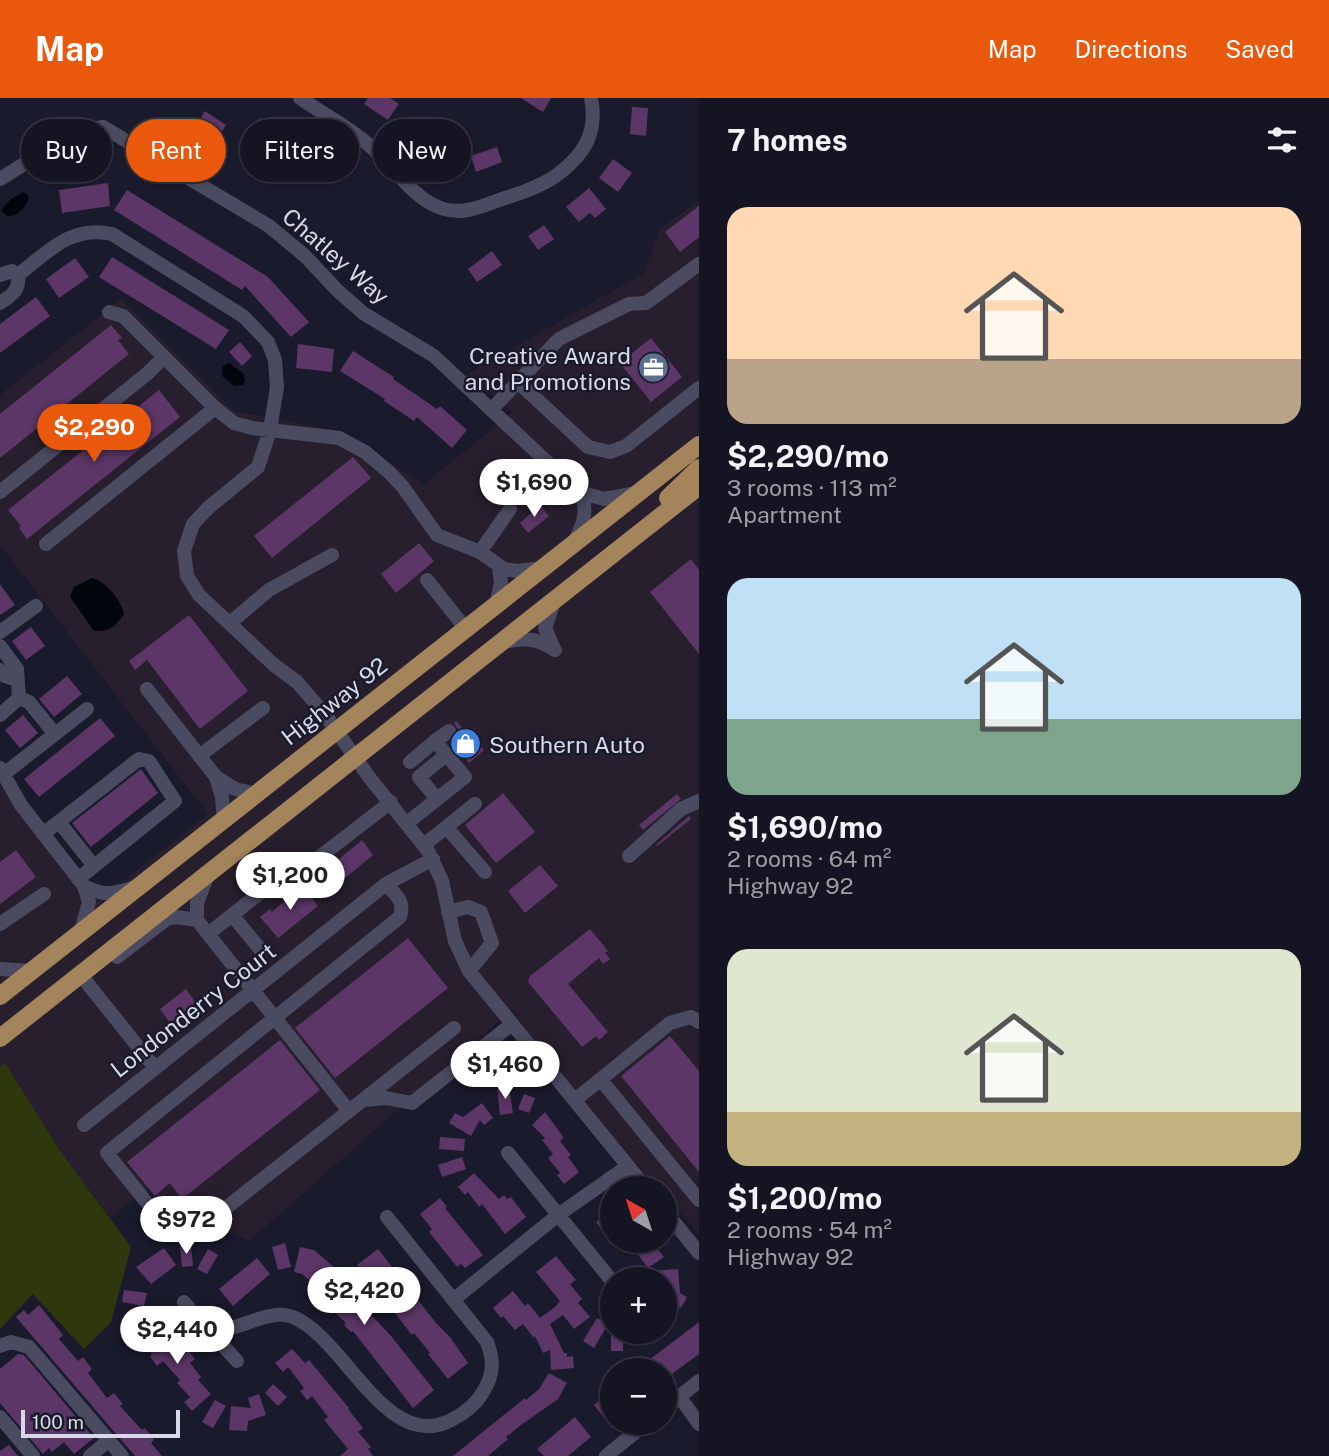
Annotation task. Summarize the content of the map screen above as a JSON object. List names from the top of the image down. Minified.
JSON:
{"streets":{"main road":["Highway 92"],"street":["Chatley Way","Londonderry Court"]},"places":{"office":["Creative Award and Promotions"],"shop":["Southern Auto"]},"scale_bar":"100 m","north":"top left","page":{"header":"Map","nav":["Map","Directions","Saved"],"heading":"7 homes","chip":["Buy","Rent","Filters","New"],"list":[{"name":"$2,290/mo","note":"3 rooms · 113 m² · Apartment"},{"name":"$1,690/mo","note":"2 rooms · 64 m² · Highway 92"},{"name":"$1,200/mo","note":"2 rooms · 54 m² · Highway 92"}],"price":["$2,290","$1,690","$1,200","$1,460","$972","$2,420","$2,440"],"map_buttons":["+","−"],"scale":"100 m"}}
